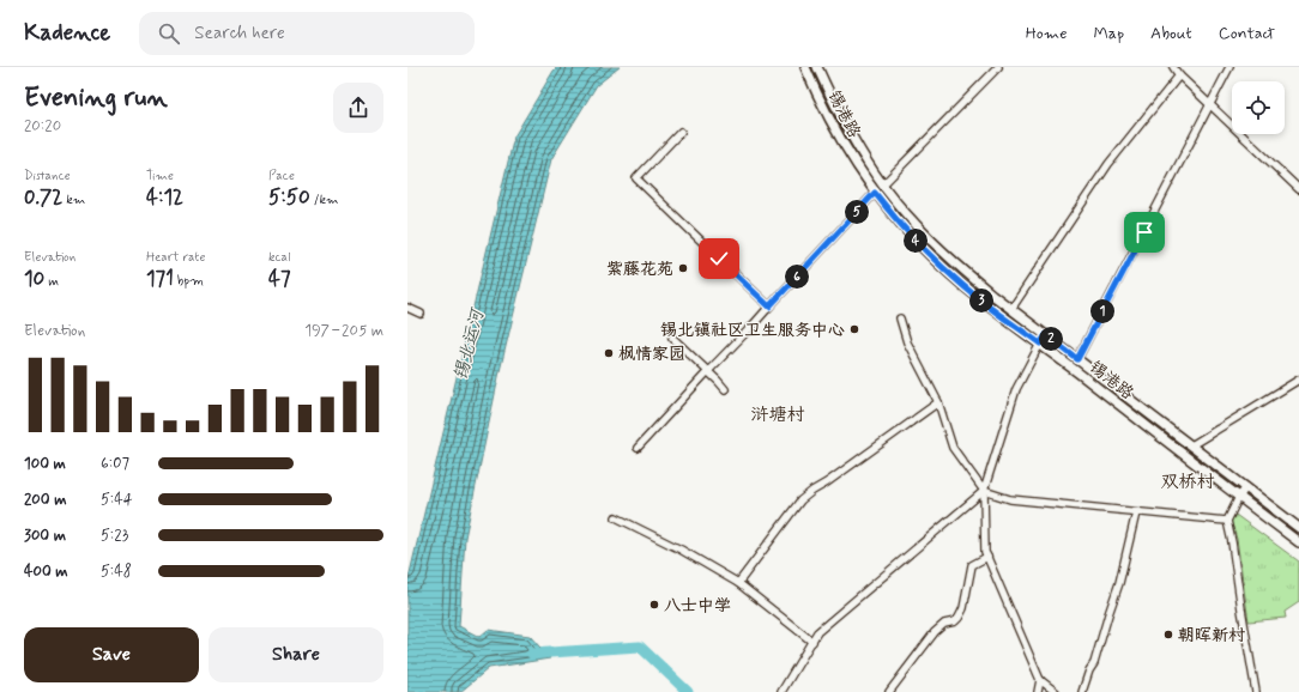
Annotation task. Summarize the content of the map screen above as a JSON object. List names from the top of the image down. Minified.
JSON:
{"streets":{"main road":["锡港路"]},"districts":["浒塘村","双桥村"],"water":["锡北运河"],"places":["紫藤花苑","锡北镇社区卫生服务中心","枫情家园","八士中学","朝晖新村"],"page":{"header":"Kadence","search":"Search here","nav":["Home","Map","About","Contact"],"heading":["Evening run","20:20"],"stats":[["Distance","0.72 km"],["Time","4:12"],["Pace","5:50 /km"],["Elevation","10 m"],["Heart rate","171 bpm"],["kcal","47"]],"pins":["5","4","6","3","1","2"],"chart":["Elevation","197–205 m"],"list":[{"name":"100 m","note":"6:07"},{"name":"200 m","note":"5:44"},{"name":"300 m","note":"5:23"},{"name":"400 m","note":"5:48"}],"buttons":["Save","Share"]}}
